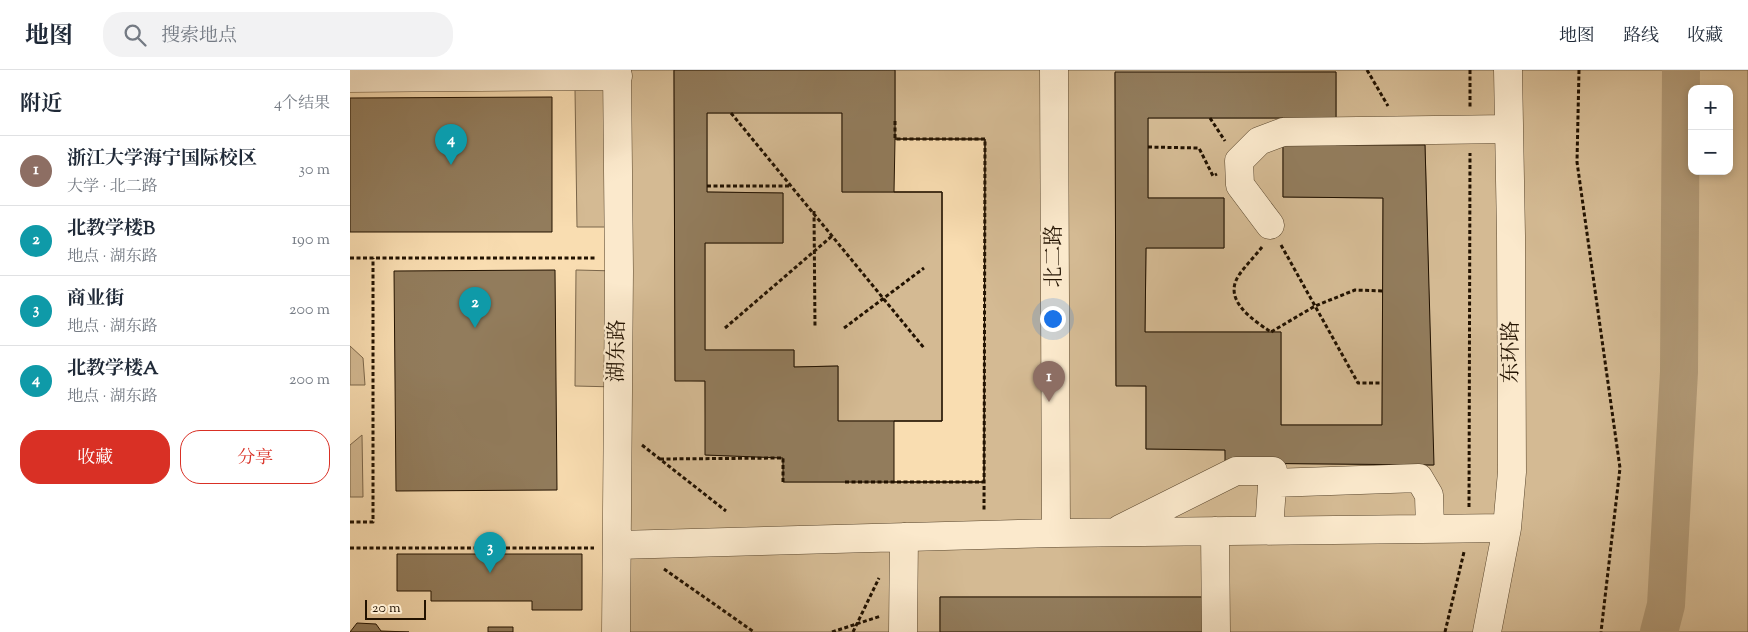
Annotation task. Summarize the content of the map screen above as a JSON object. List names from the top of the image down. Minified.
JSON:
{"streets":{"street":["北二路","湖东路","东环路"]},"scale_bar":"20 m","page":{"header":"地图","search":"搜索地点","nav":["地图","路线","收藏"],"heading":["附近","4个结果"],"map_buttons":["+","−"],"pins":["4","2","1","3"],"list":[{"mark":"1","name":"浙江大学海宁国际校区","note":"大学 · 北二路","value":"30 m"},{"mark":"2","name":"北教学楼B","note":"地点 · 湖东路","value":"190 m"},{"mark":"3","name":"商业街","note":"地点 · 湖东路","value":"200 m"},{"mark":"4","name":"北教学楼A","note":"地点 · 湖东路","value":"200 m"}],"buttons":["收藏","分享"],"scale":"20 m"}}
